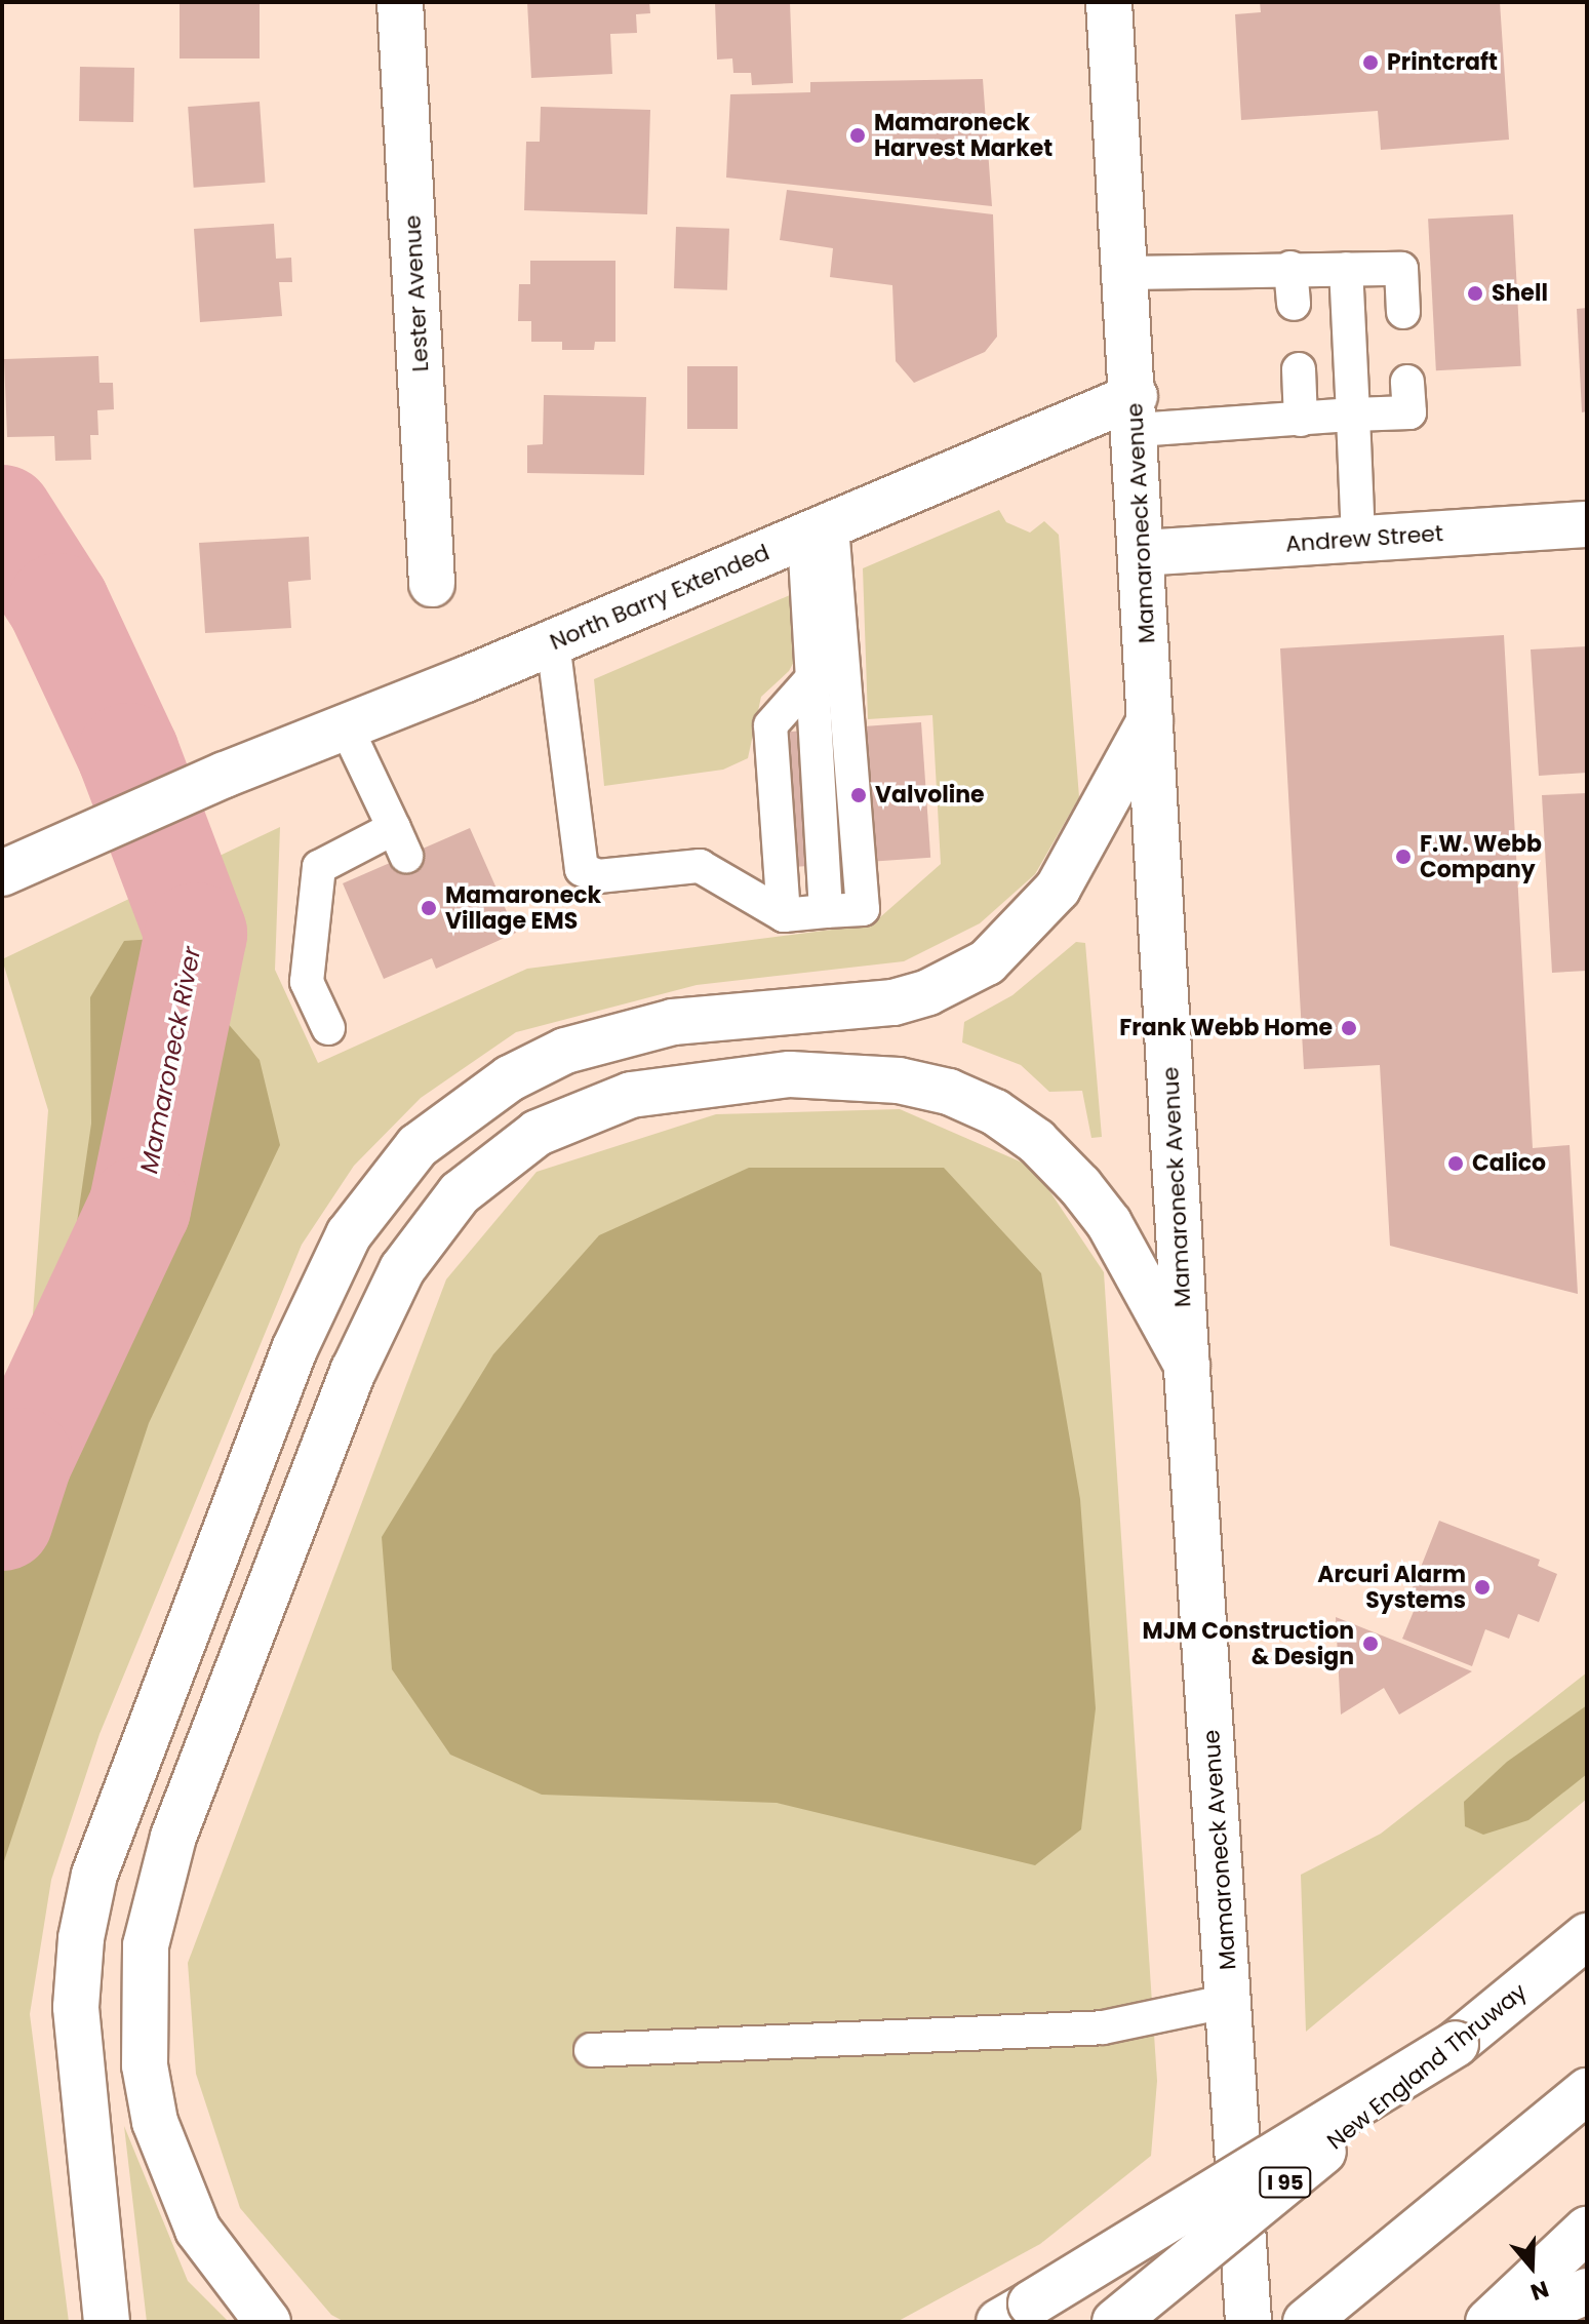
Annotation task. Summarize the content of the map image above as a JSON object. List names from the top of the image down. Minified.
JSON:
{"streets":{"main road":["Lester Avenue","Mamaroneck Avenue","Andrew Street","North Barry Extended","New England Thruway","I 95"]},"crossings":[["Mamaroneck Avenue","Andrew Street"],["Mamaroneck Avenue","North Barry Extended"]],"water":["Mamaroneck River"],"places":["Printcraft","Mamaroneck Harvest Market","Shell","Valvoline","F.W. Webb Company","Mamaroneck Village EMS","Frank Webb Home","Calico","Arcuri Alarm Systems","MJM Construction & Design"],"north":"bottom"}
